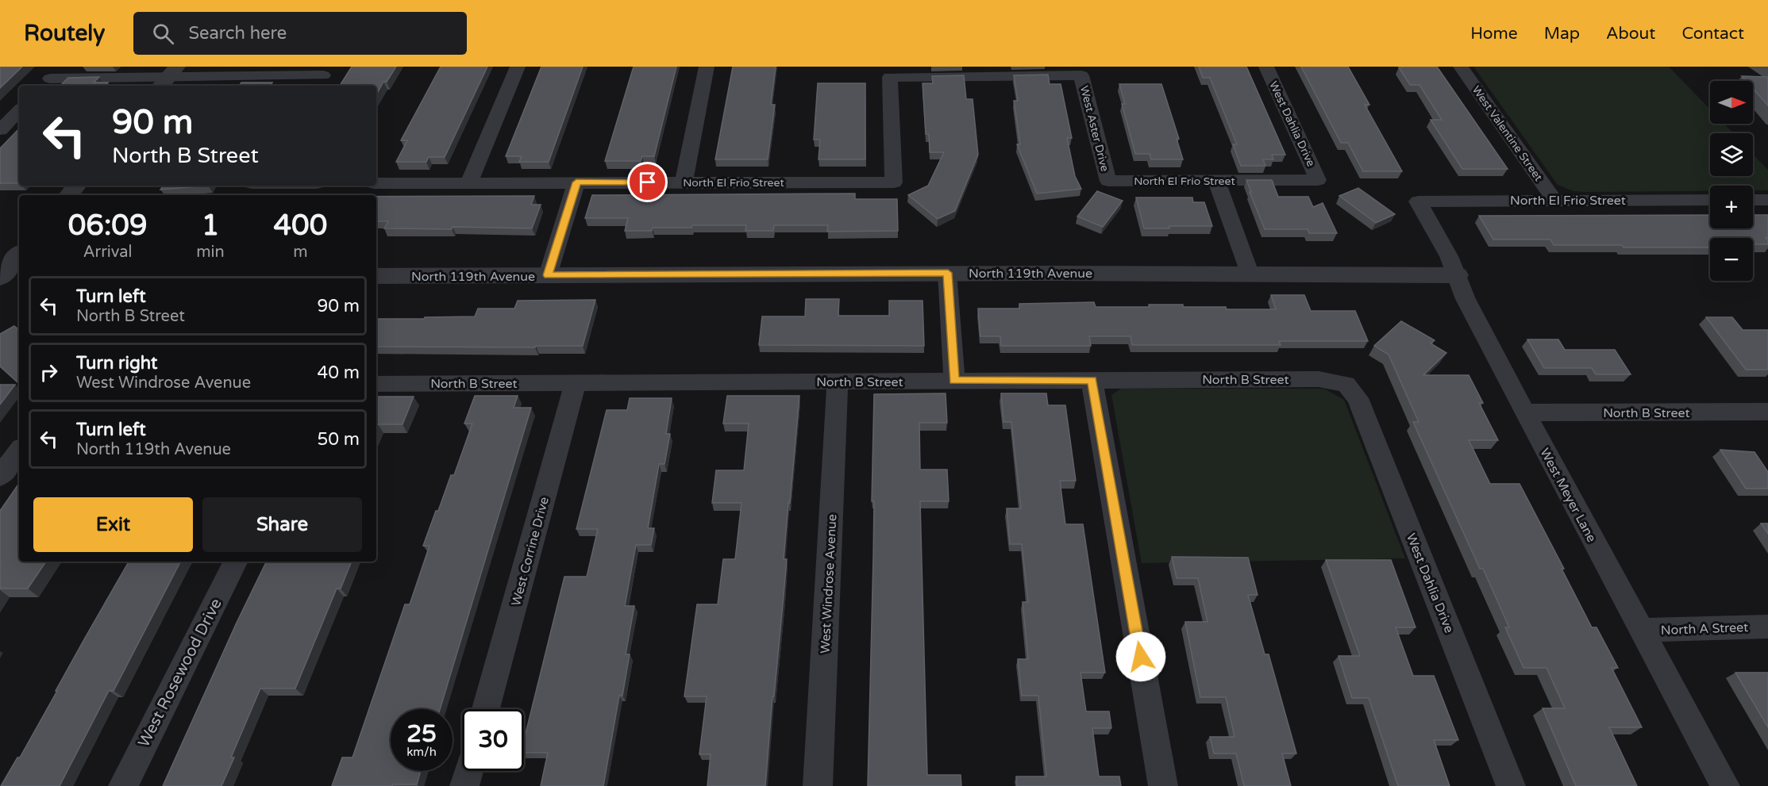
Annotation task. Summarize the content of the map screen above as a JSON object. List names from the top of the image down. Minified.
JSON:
{"streets":{"street":["West Dahlia Drive","West Aster Drive","West Valentine Street","North El Frio Street","North 119th Avenue","North B Street","West Meyer Lane","West Corrine Drive","West Windrose Avenue","North A Street","West Rosewood Drive"]},"crossings":[["West Dahlia Drive","North El Frio Street"],["West Dahlia Drive","North B Street"],["West Aster Drive","North El Frio Street"],["West Valentine Street","North El Frio Street"],["North El Frio Street","West Meyer Lane"],["North 119th Avenue","West Meyer Lane"],["North B Street","West Meyer Lane"],["North B Street","West Corrine Drive"],["North B Street","West Windrose Avenue"],["West Meyer Lane","North A Street"]],"north":"right","page":{"header":"Routely","search":"Search here","nav":["Home","Map","About","Contact"],"map_buttons":["+","−"],"turn":["90 m","North B Street"],"eta":["06:09","Arrival","1","min","400","m"],"list":[{"name":"Turn left","note":"North B Street","value":"90 m"},{"name":"Turn right","note":"West Windrose Avenue","value":"40 m"},{"name":"Turn left","note":"North 119th Avenue","value":"50 m"}],"buttons":["Exit","Share"],"speed":"25 km/h","limit":"30"}}
